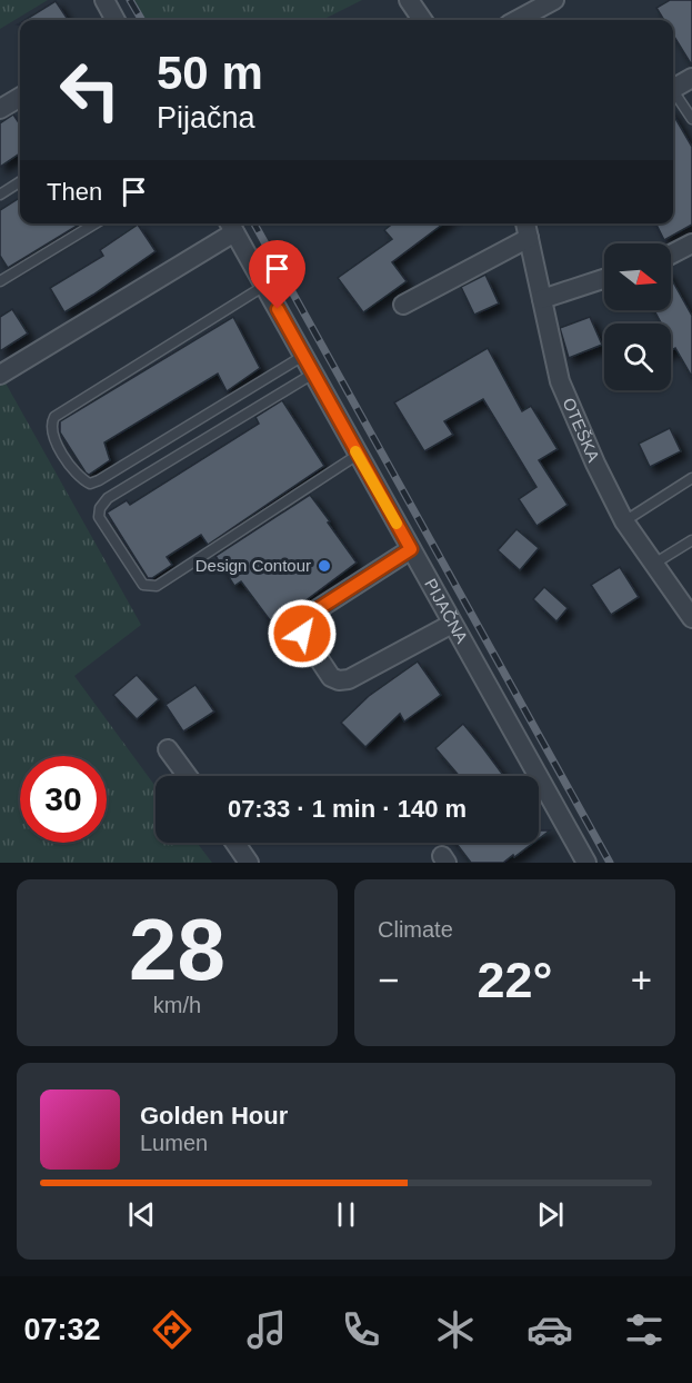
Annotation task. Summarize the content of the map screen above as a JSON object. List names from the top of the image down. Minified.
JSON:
{"streets":{"street":["OTEŠKA","PIJAČNA"]},"places":["Design Contour"],"north":"right","page":{"turn":["50 m","Pijačna"],"then":"Then","limit":"30","trip":"07:33 · 1 min · 140 m","tile":[["28","km/h"],"Climate"],"heat":["−","22°","+"],"song":["Golden Hour","Lumen"],"tabs":"07:32"}}
